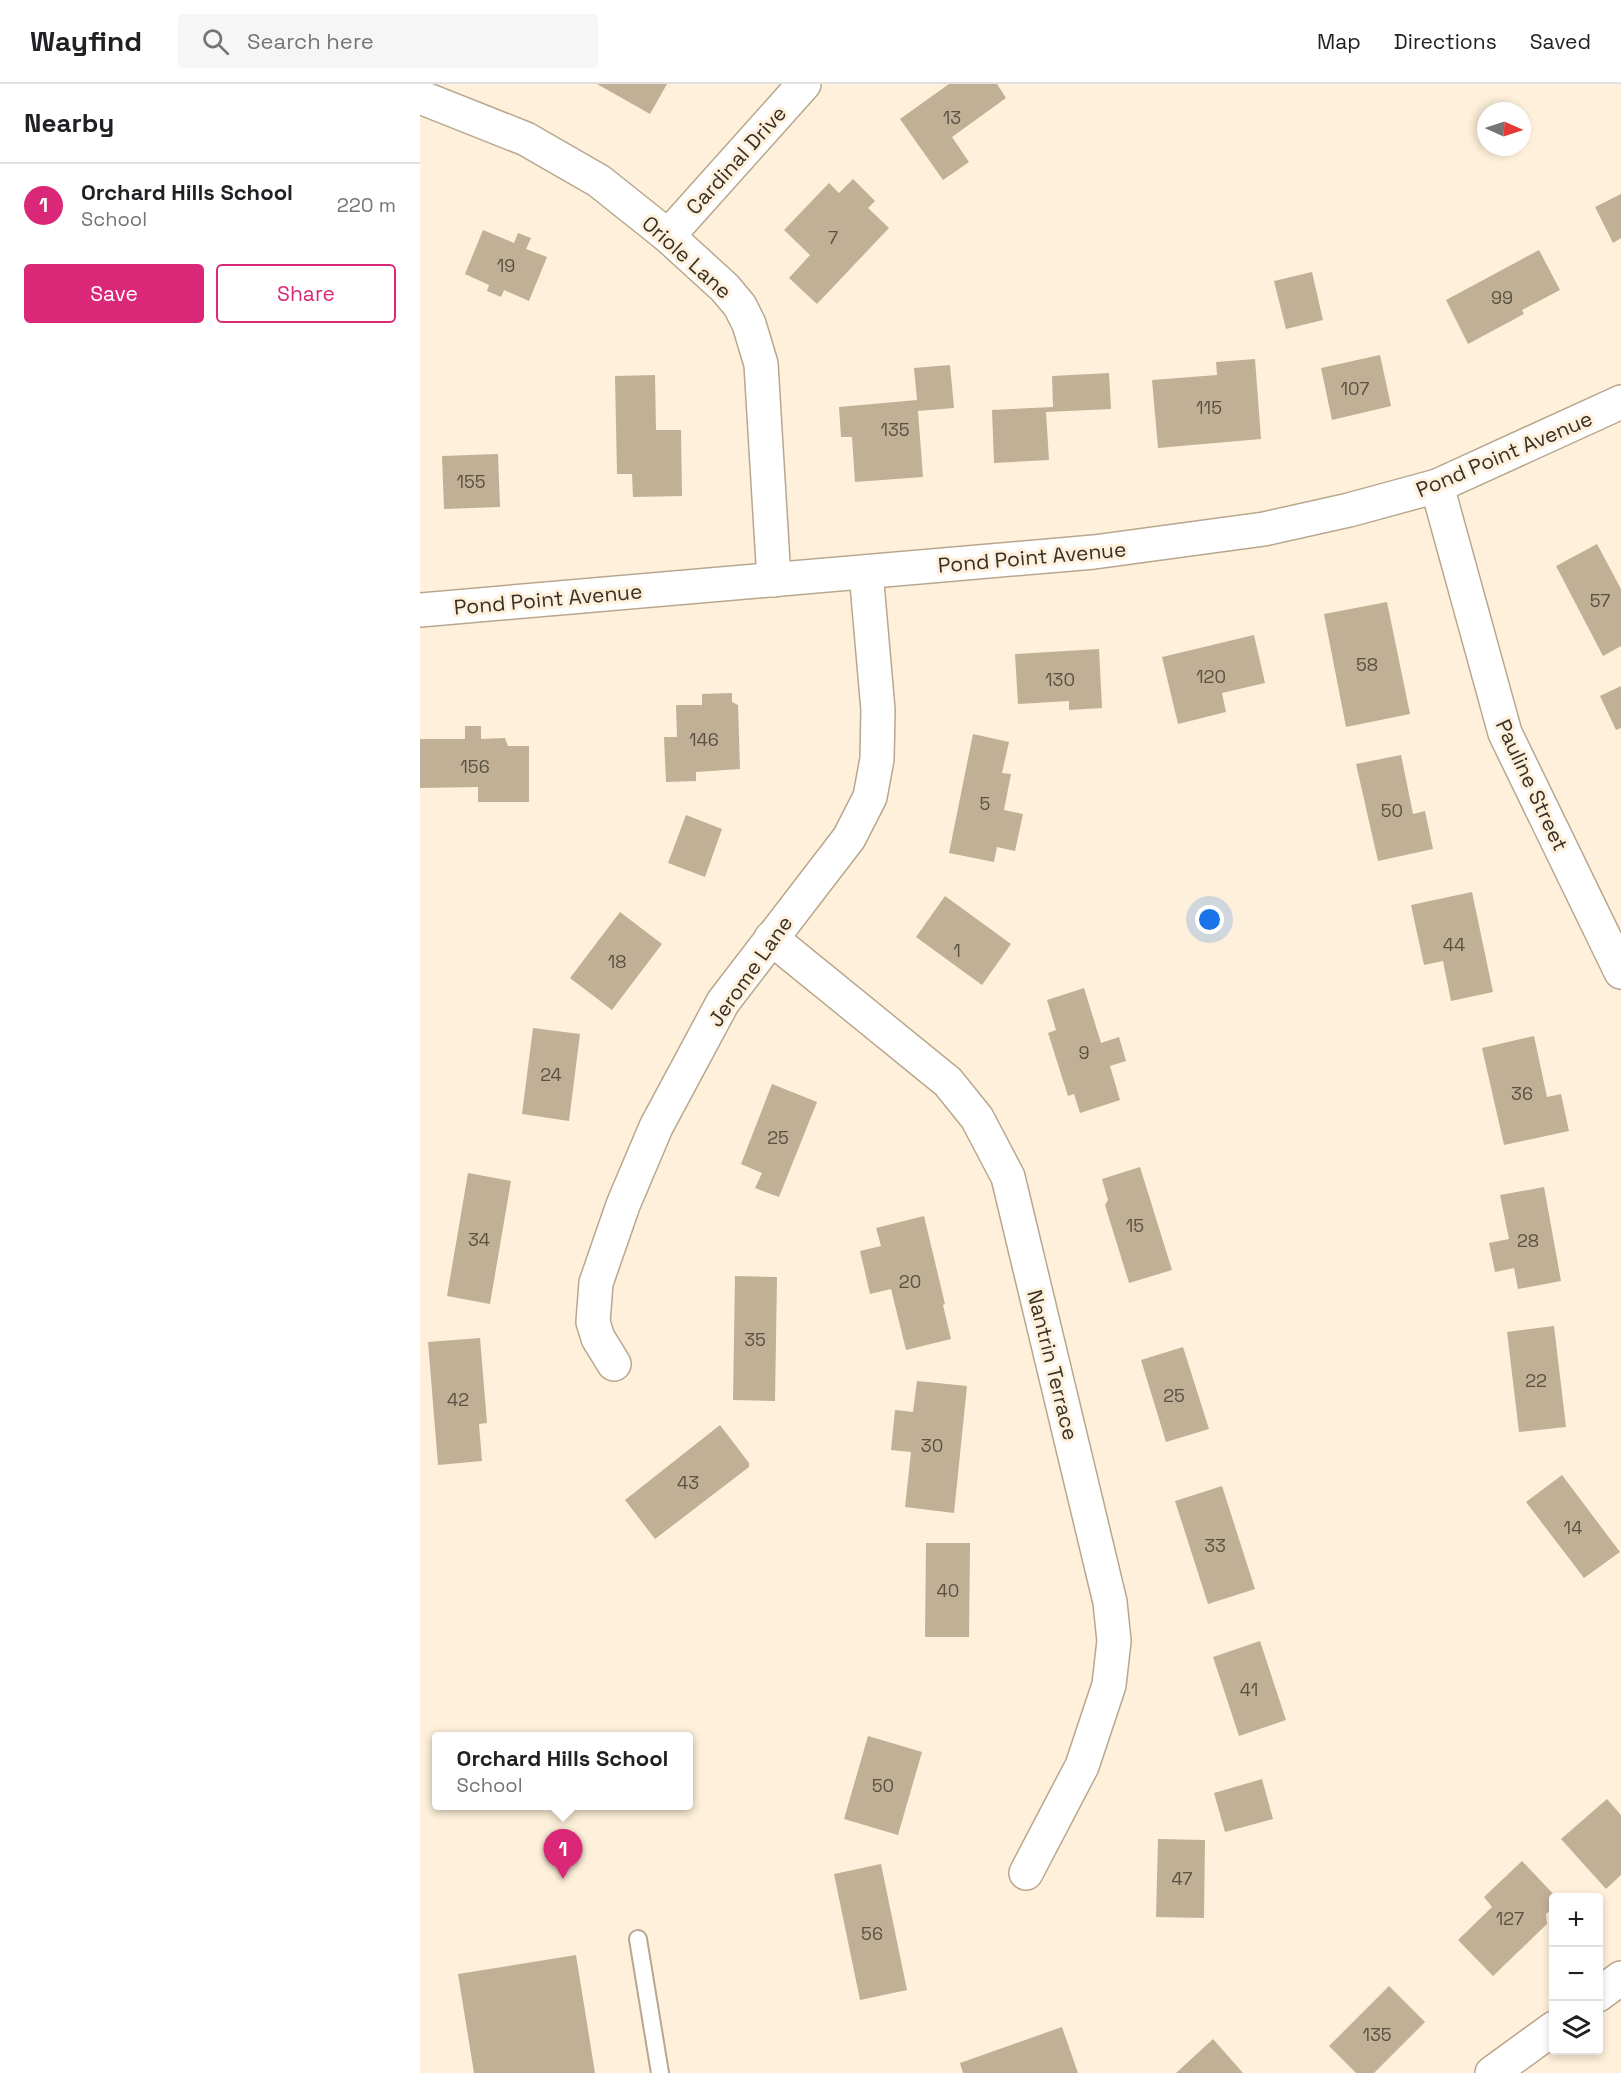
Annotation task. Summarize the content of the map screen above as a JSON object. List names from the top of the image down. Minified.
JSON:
{"streets":{"street":["Cardinal Drive","Oriole Lane","Pond Point Avenue","Pauline Street","Jerome Lane","Nantrin Terrace"]},"crossings":[["Cardinal Drive","Oriole Lane"],["Oriole Lane","Pond Point Avenue"],["Pond Point Avenue","Pauline Street"],["Pond Point Avenue","Jerome Lane"],["Jerome Lane","Nantrin Terrace"]],"house_numbers":["13","7","19","99","107","115","135","155","57","58","120","130","146","156","5","50","44","1","18","9","24","36","25","15","34","28","20","35","22","25","42","30","43","14","33","40","41","50","47","127","56","135"],"north":"right","page":{"header":"Wayfind","search":"Search here","nav":["Map","Directions","Saved"],"heading":"Nearby","list":[{"mark":"1","name":"Orchard Hills School","note":"School","value":"220 m"}],"buttons":["Save","Share"],"popup":["Orchard Hills School","School"],"pins":"1","map_buttons":["+","−"]}}
